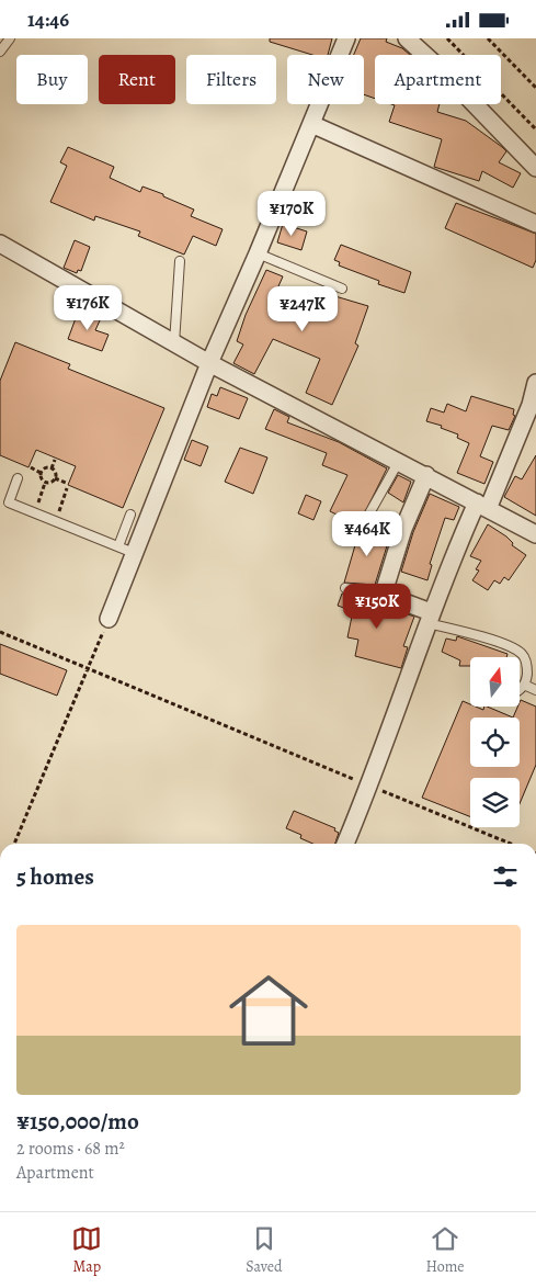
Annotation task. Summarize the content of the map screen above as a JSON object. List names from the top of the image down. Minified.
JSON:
{"north":"top","page":{"status":"14:46","chip":["Buy","Rent","Filters","New","Apartment"],"price":["¥170K","¥176K","¥247K","¥464K","¥150K"],"heading":"5 homes","list":[{"name":"¥150,000/mo","note":"2 rooms · 68 m² · Apartment"}],"tabs":["Map","Saved","Home"]}}
